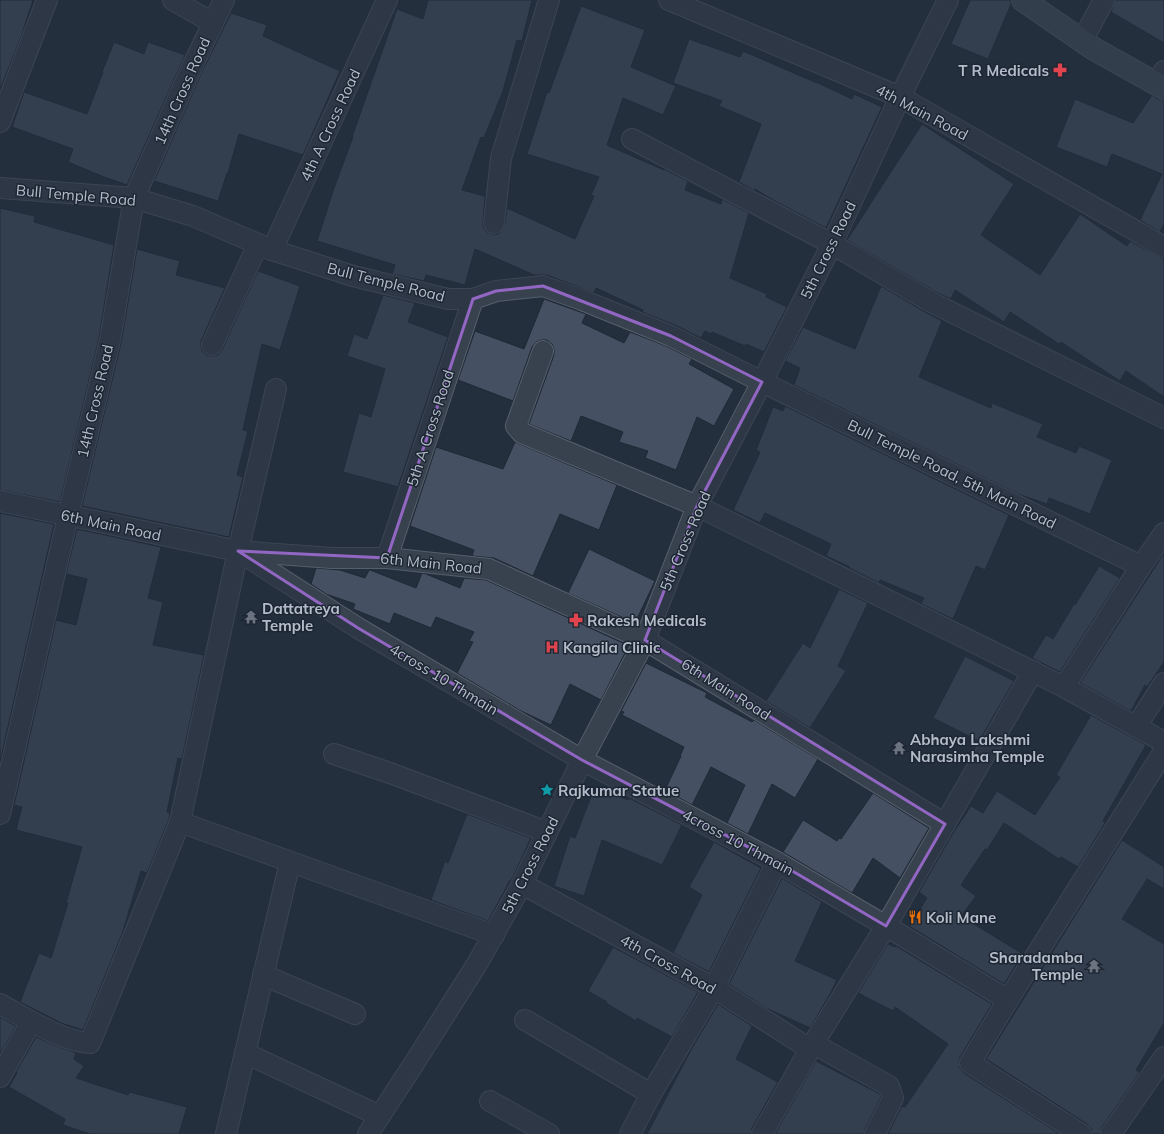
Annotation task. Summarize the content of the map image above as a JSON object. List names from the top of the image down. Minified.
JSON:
{"streets":{"street":["14th Cross Road","4th Main Road","4th A Cross Road","Bull Temple Road","5th Cross Road","5th A Cross Road","Bull Temple Road, 5th Main Road","6th Main Road","4cross 10 Thmain","4th Cross Road"]},"crossings":[["14th Cross Road","Bull Temple Road"],["14th Cross Road","6th Main Road"],["4th Main Road","5th Cross Road"],["4th A Cross Road","Bull Temple Road"],["Bull Temple Road","5th Cross Road"],["Bull Temple Road","5th A Cross Road"],["Bull Temple Road","Bull Temple Road, 5th Main Road"],["5th Cross Road","Bull Temple Road, 5th Main Road"],["5th Cross Road","6th Main Road"],["5th Cross Road","4cross 10 Thmain"],["5th Cross Road","4th Cross Road"],["5th A Cross Road","6th Main Road"],["6th Main Road","4cross 10 Thmain"]],"places":{"pharmacy":["T R Medicals","Rakesh Medicals"],"temple":["Dattatreya Temple","Abhaya Lakshmi Narasimha Temple","Sharadamba Temple"],"hospital":["Kangila Clinic"],"place":["Rajkumar Statue"],"restaurant":["Koli Mane"]}}
